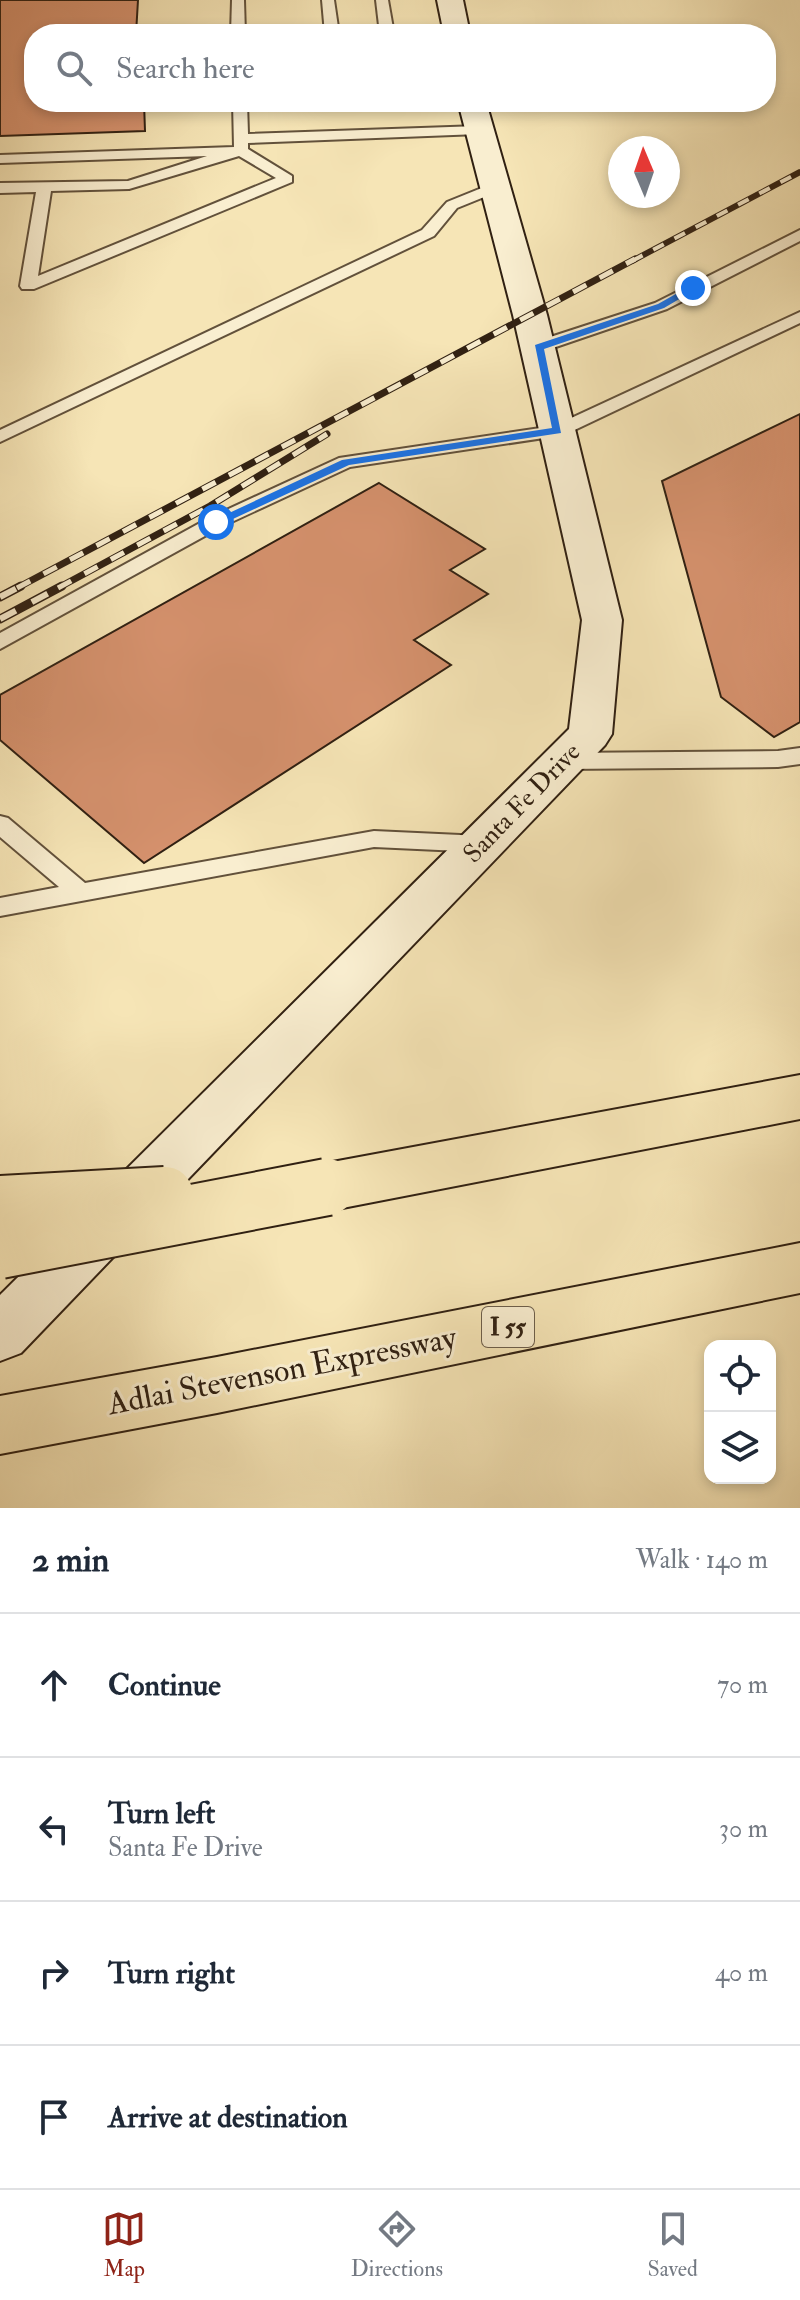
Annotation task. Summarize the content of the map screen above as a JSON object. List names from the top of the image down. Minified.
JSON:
{"streets":{"highway":["I 55","Adlai Stevenson Expressway"],"street":["Santa Fe Drive"]},"north":"top","page":{"search":"Search here","heading":["2 min","Walk · 140 m"],"list":[["Continue","70 m"],["Turn left","Santa Fe Drive","30 m"],["Turn right","40 m"],"Arrive at destination"],"nav":["Map","Directions","Saved"]}}
